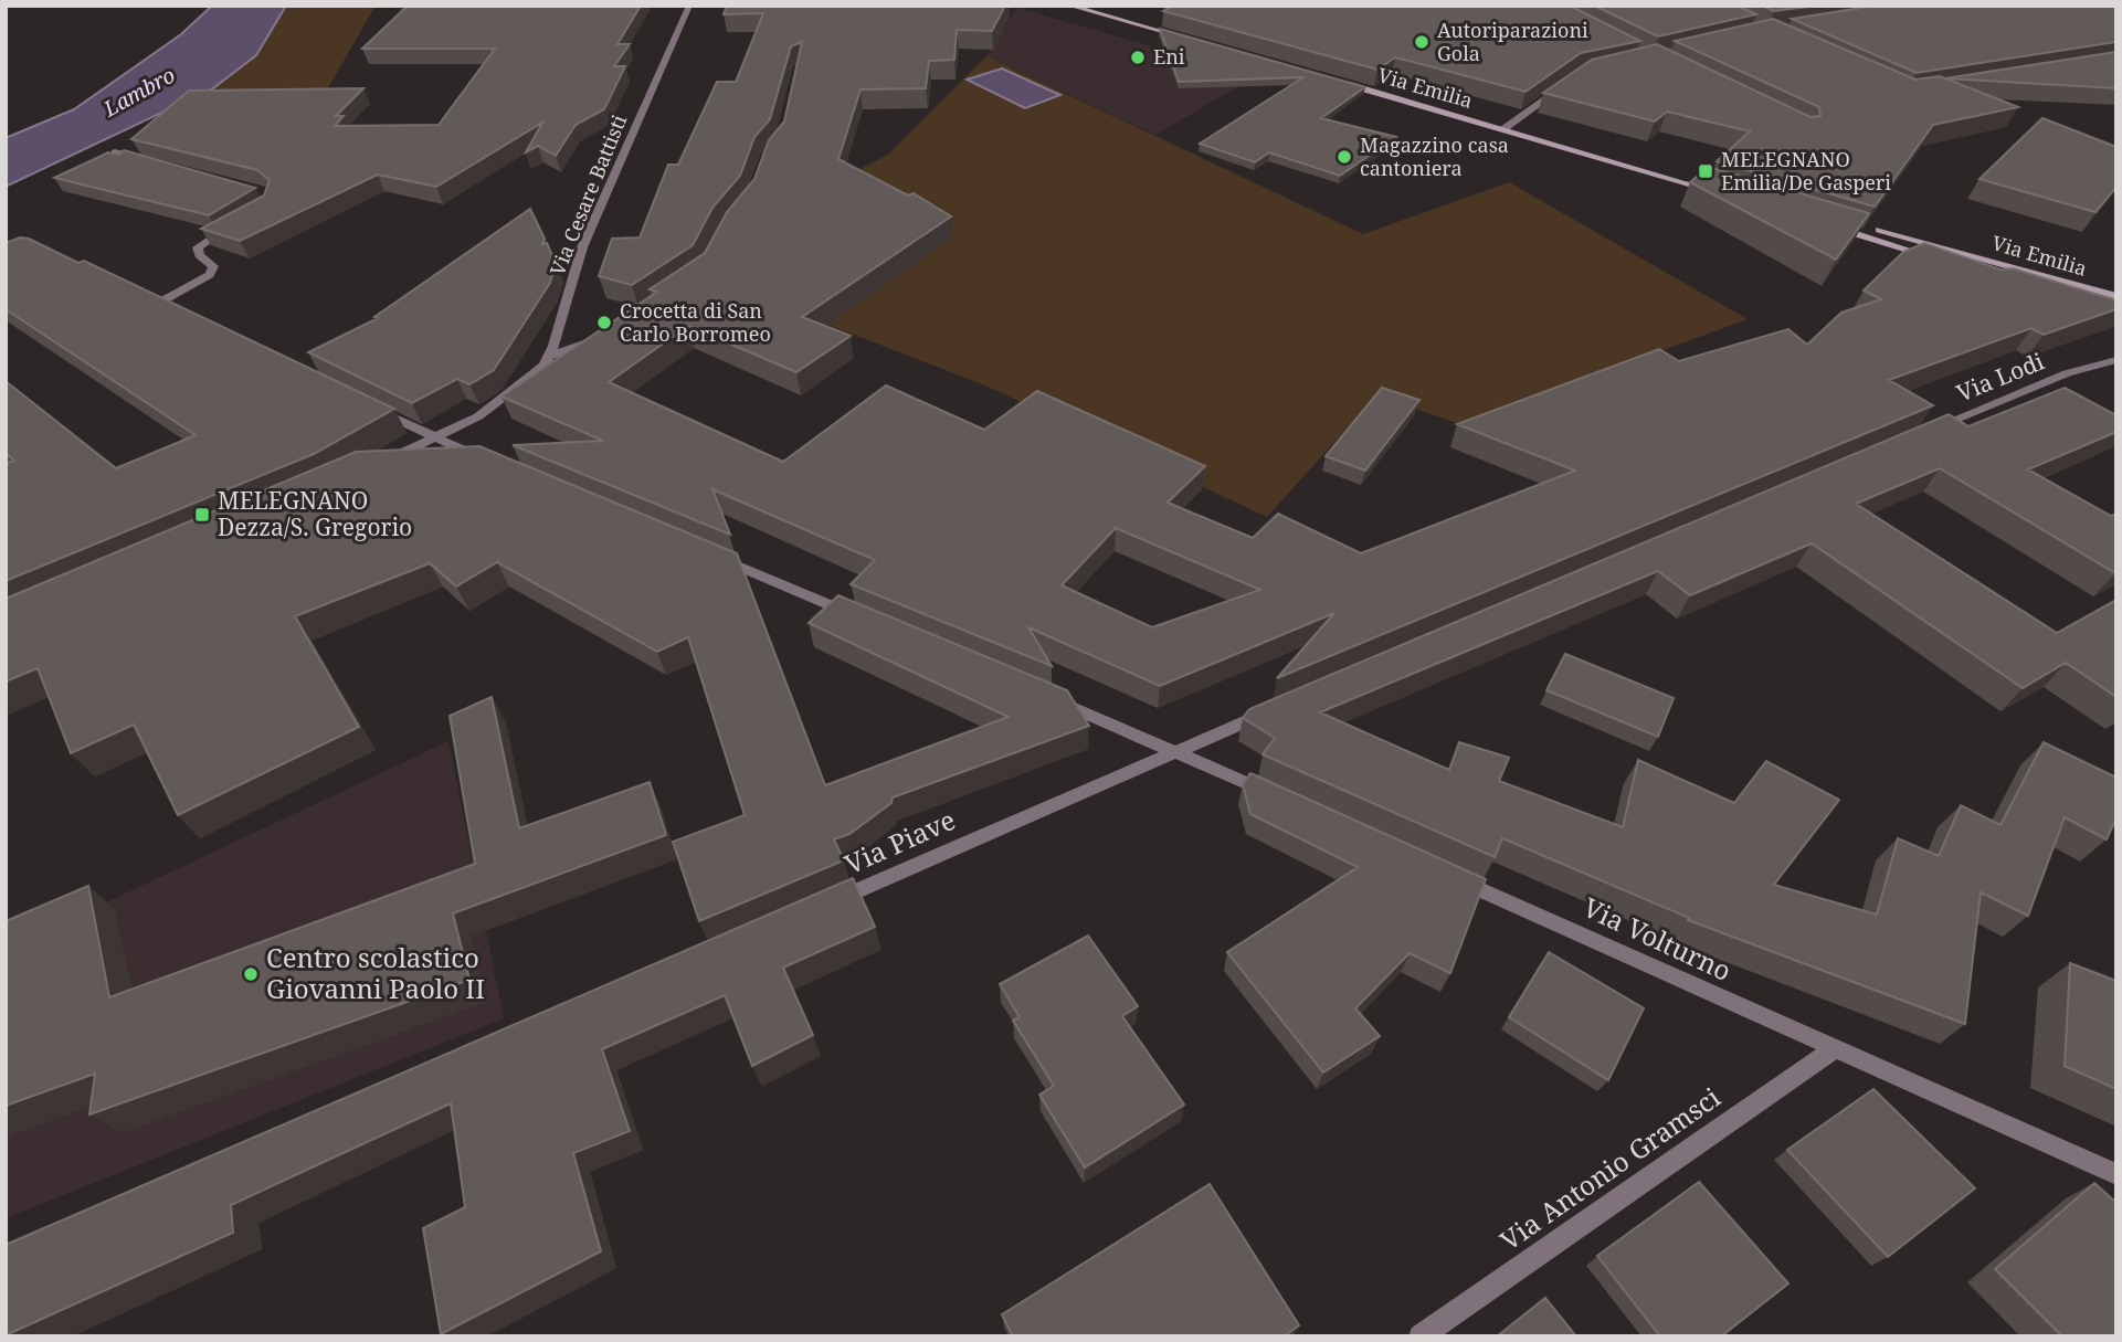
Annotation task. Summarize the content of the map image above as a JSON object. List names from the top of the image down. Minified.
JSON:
{"streets":{"street":["Via Emilia","Via Cesare Battisti","Via Lodi","Via Piave","Via Volturno","Via Antonio Gramsci"]},"crossings":[["Via Volturno","Via Antonio Gramsci"]],"water":["Lambro"],"places":{"other":["Autoriparazioni Gola","Eni","Magazzino casa cantoniera","Crocetta di San Carlo Borromeo","Centro scolastico Giovanni Paolo II"],"transit":["MELEGNANO Emilia/De Gasperi","MELEGNANO Dezza/S. Gregorio"]}}
